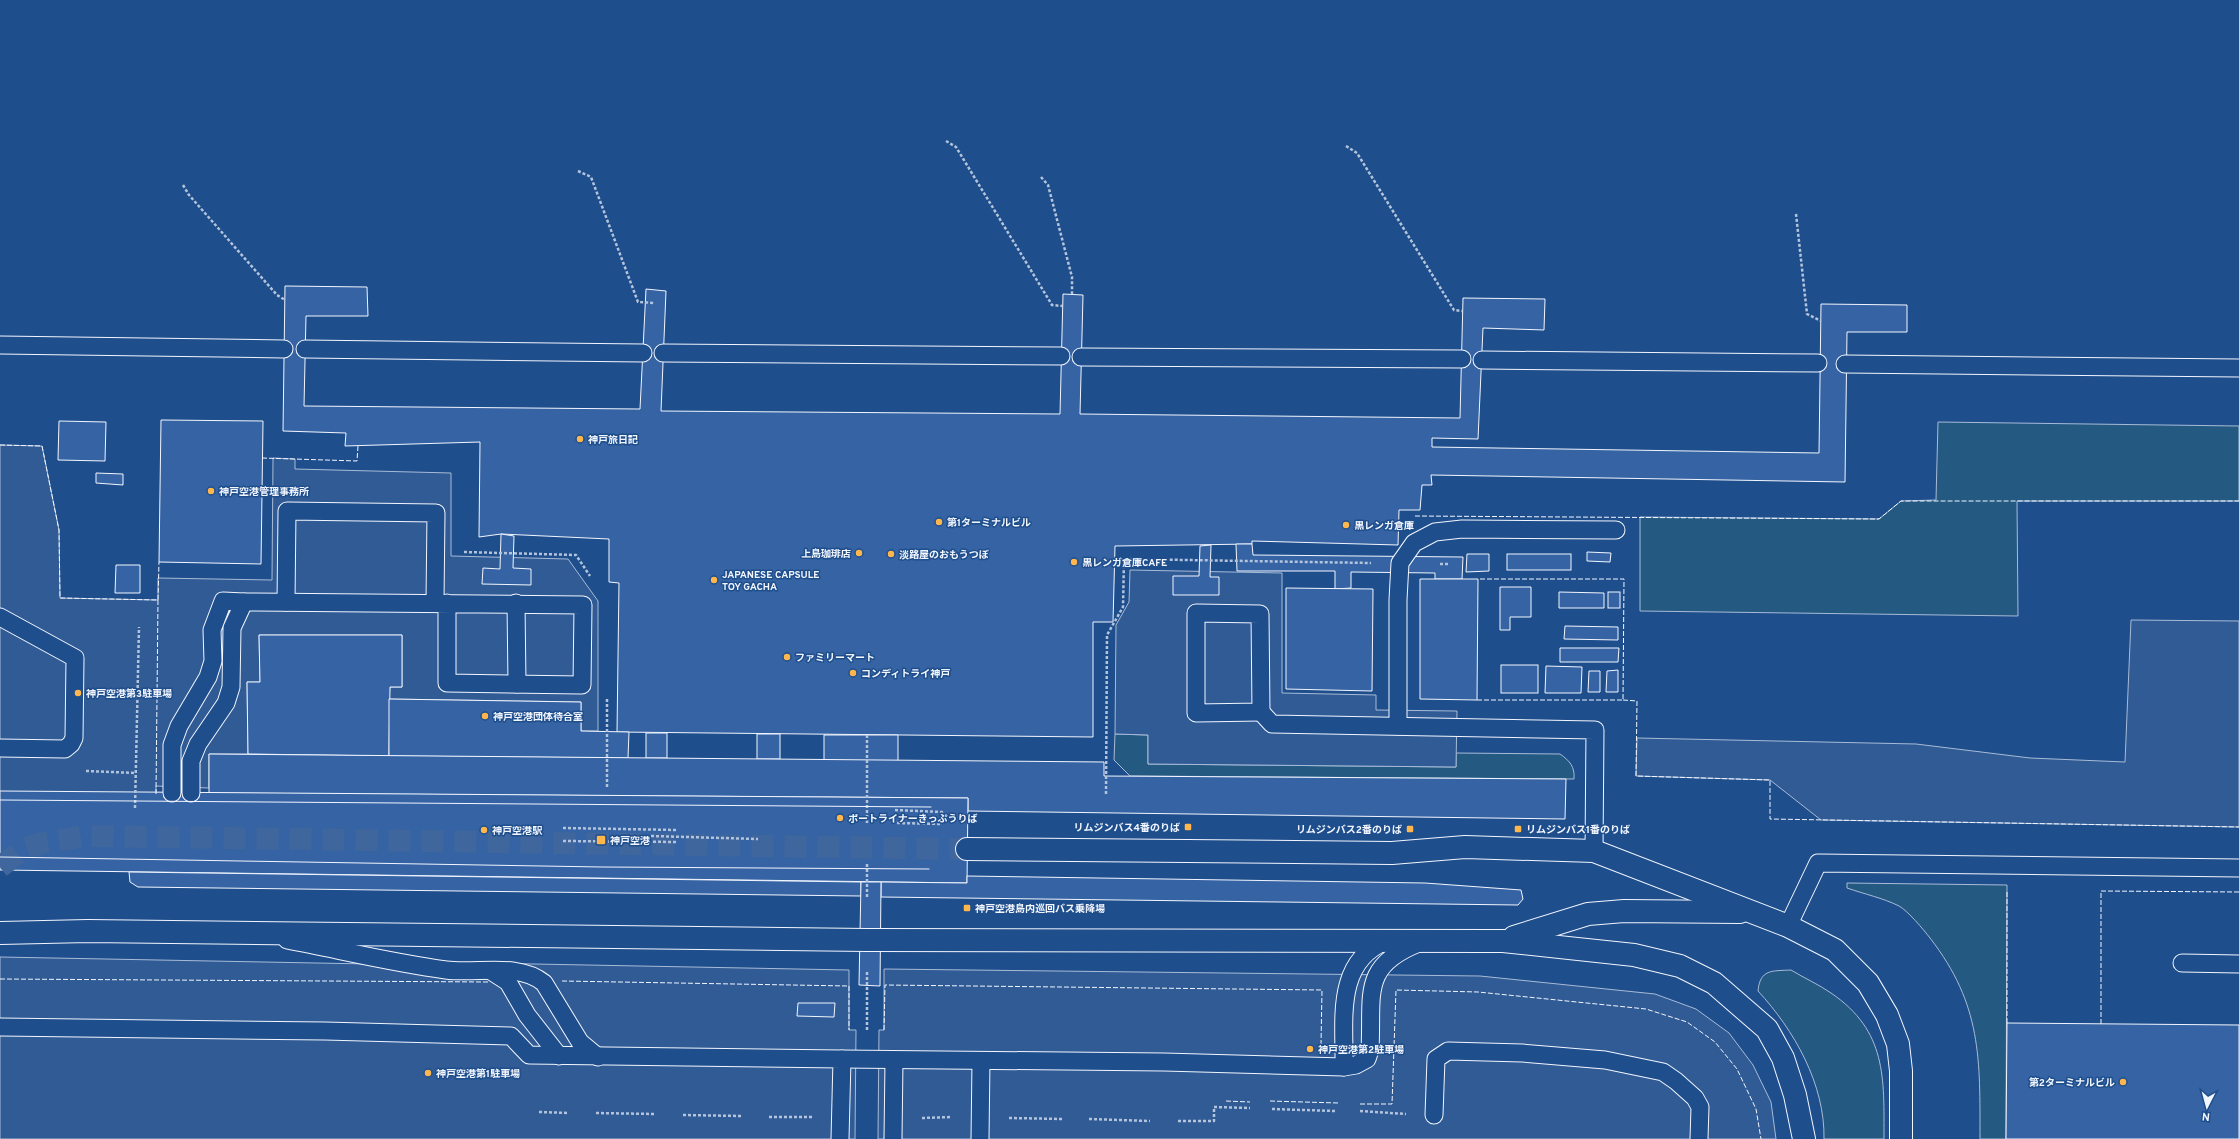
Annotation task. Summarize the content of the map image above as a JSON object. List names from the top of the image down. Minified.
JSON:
{"places":{"other":["神戸旅日記","神戸空港管理事務所","第1ターミナルビル","黒レンガ倉庫","上島珈琲店","淡路屋のおもうつぼ","黒レンガ倉庫CAFE","JAPANESE CAPSULE TOY GACHA","ファミリーマート","コンディトライ神戸","神戸空港第3駐車場","神戸空港団体待合室","ポートライナーきっぷうりば","神戸空港駅","神戸空港第2駐車場","神戸空港第1駐車場","第2ターミナルビル"],"transit":["リムジンバス4番のりば","リムジンバス2番のりば","リムジンバス1番のりば","神戸空港","神戸空港島内巡回バス乗降場"]},"north":"bottom"}
